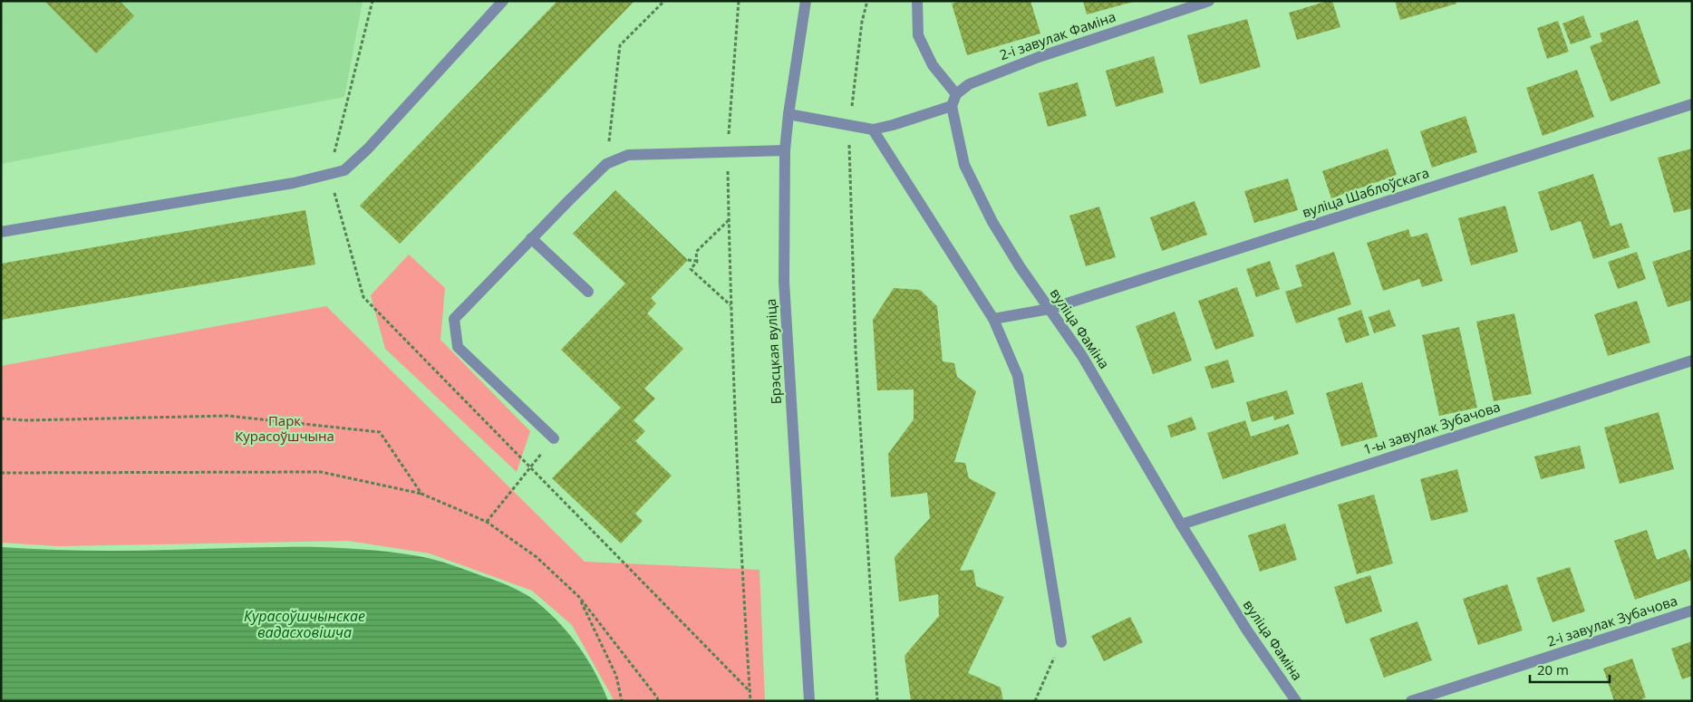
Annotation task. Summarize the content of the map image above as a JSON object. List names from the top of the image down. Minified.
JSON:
{"streets":{"street":["2-і завулак Фаміна","вуліца Шаблоўскага","вуліца Фаміна","Брэсцкая вуліца","1-ы завулак Зубачова","2-і завулак Зубачова"]},"crossings":[["вуліца Шаблоўскага","вуліца Фаміна"],["вуліца Фаміна","1-ы завулак Зубачова"]],"water":["Курасоўшчынскае вадасховішча"],"parks":["Парк Курасоўшчына"],"scale_bar":"20 m"}
